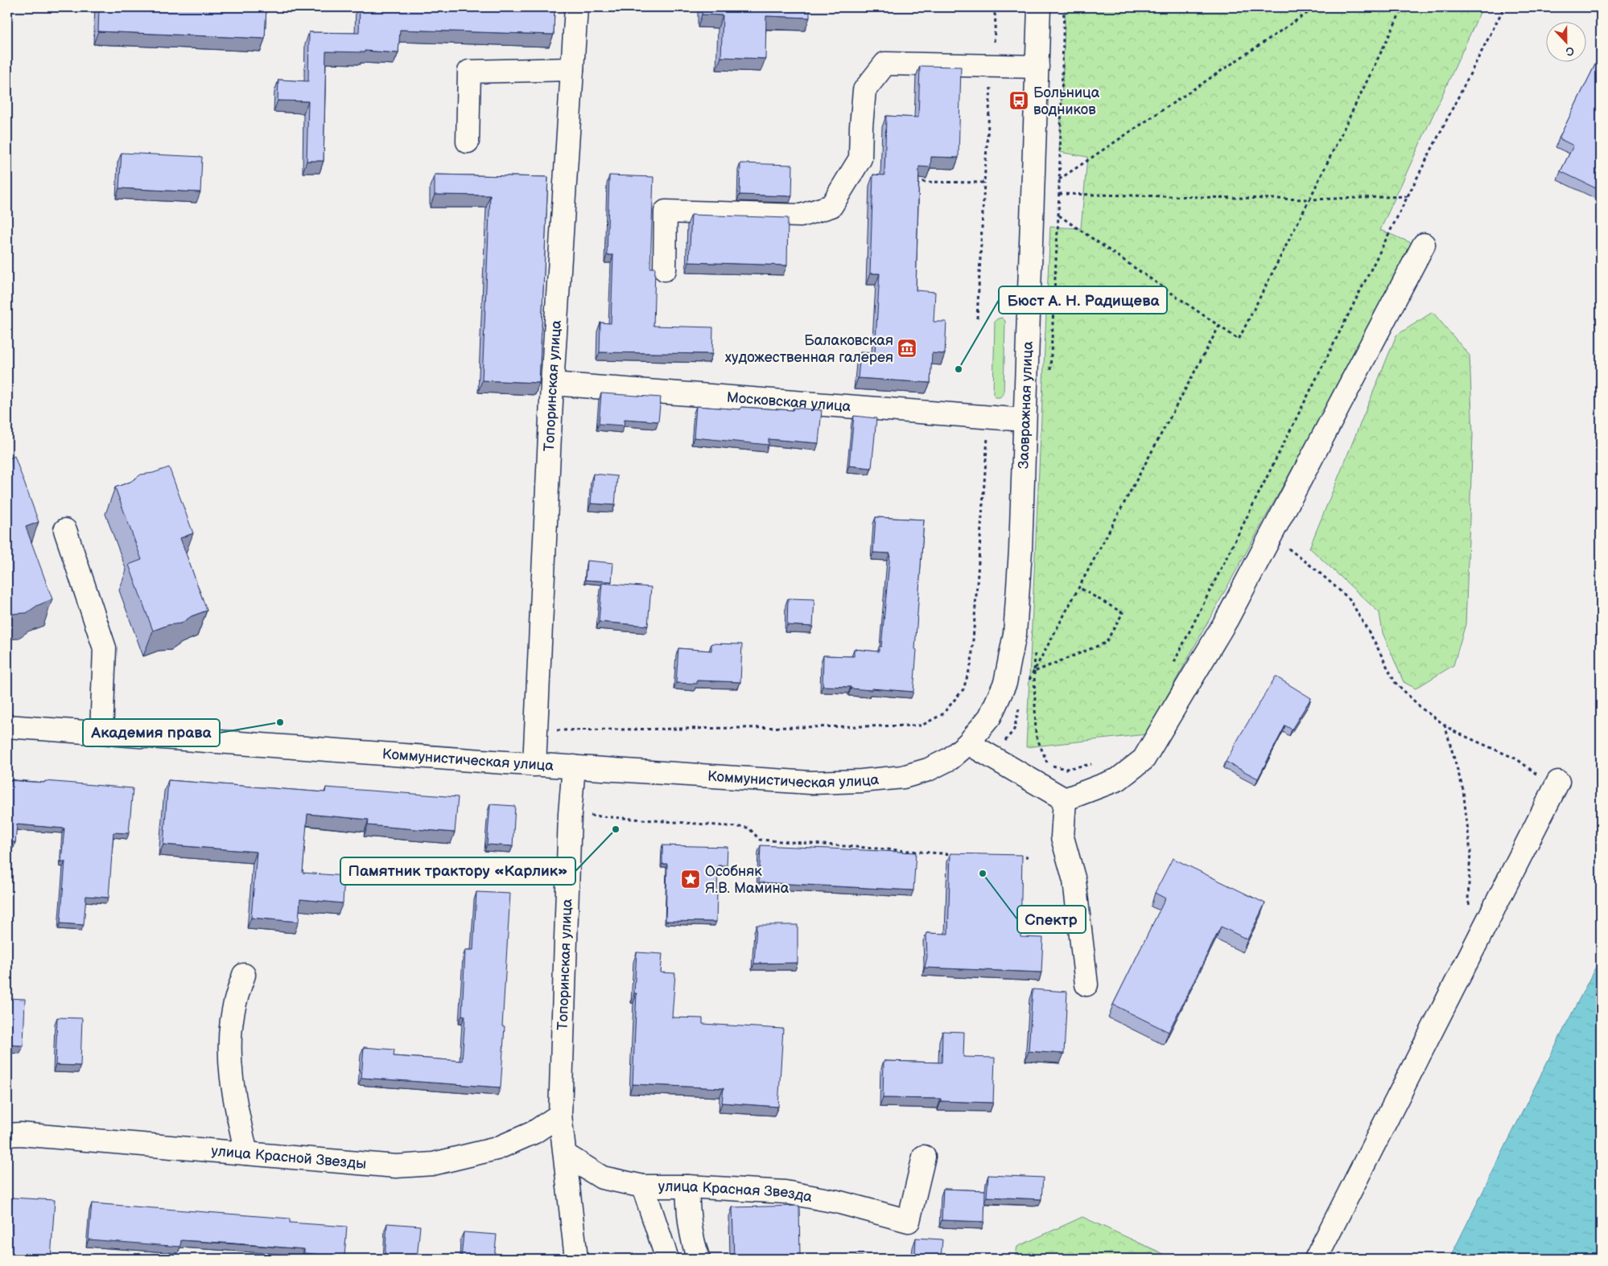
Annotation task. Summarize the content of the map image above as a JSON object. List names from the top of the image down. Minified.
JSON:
{"streets":{"main road":["Топоринская улица","Московская улица","Заовражная улица","Коммунистическая улица","улица Красной Звезды","улица Красная Звезда"]},"crossings":[["Топоринская улица","Московская улица"],["Топоринская улица","Коммунистическая улица"],["Топоринская улица","улица Красной Звезды"],["Топоринская улица","улица Красная Звезда"],["Московская улица","Заовражная улица"],["Заовражная улица","Коммунистическая улица"]],"places":{"bus stop":["Больница водников"],"museum":["Балаковская художественная галерея"],"other":["Бюст А. Н. Радищева","Академия права","Памятник трактору «Карлик»","Спектр"],"place":["Особняк Я.В. Мамина"]},"north":"bottom"}
